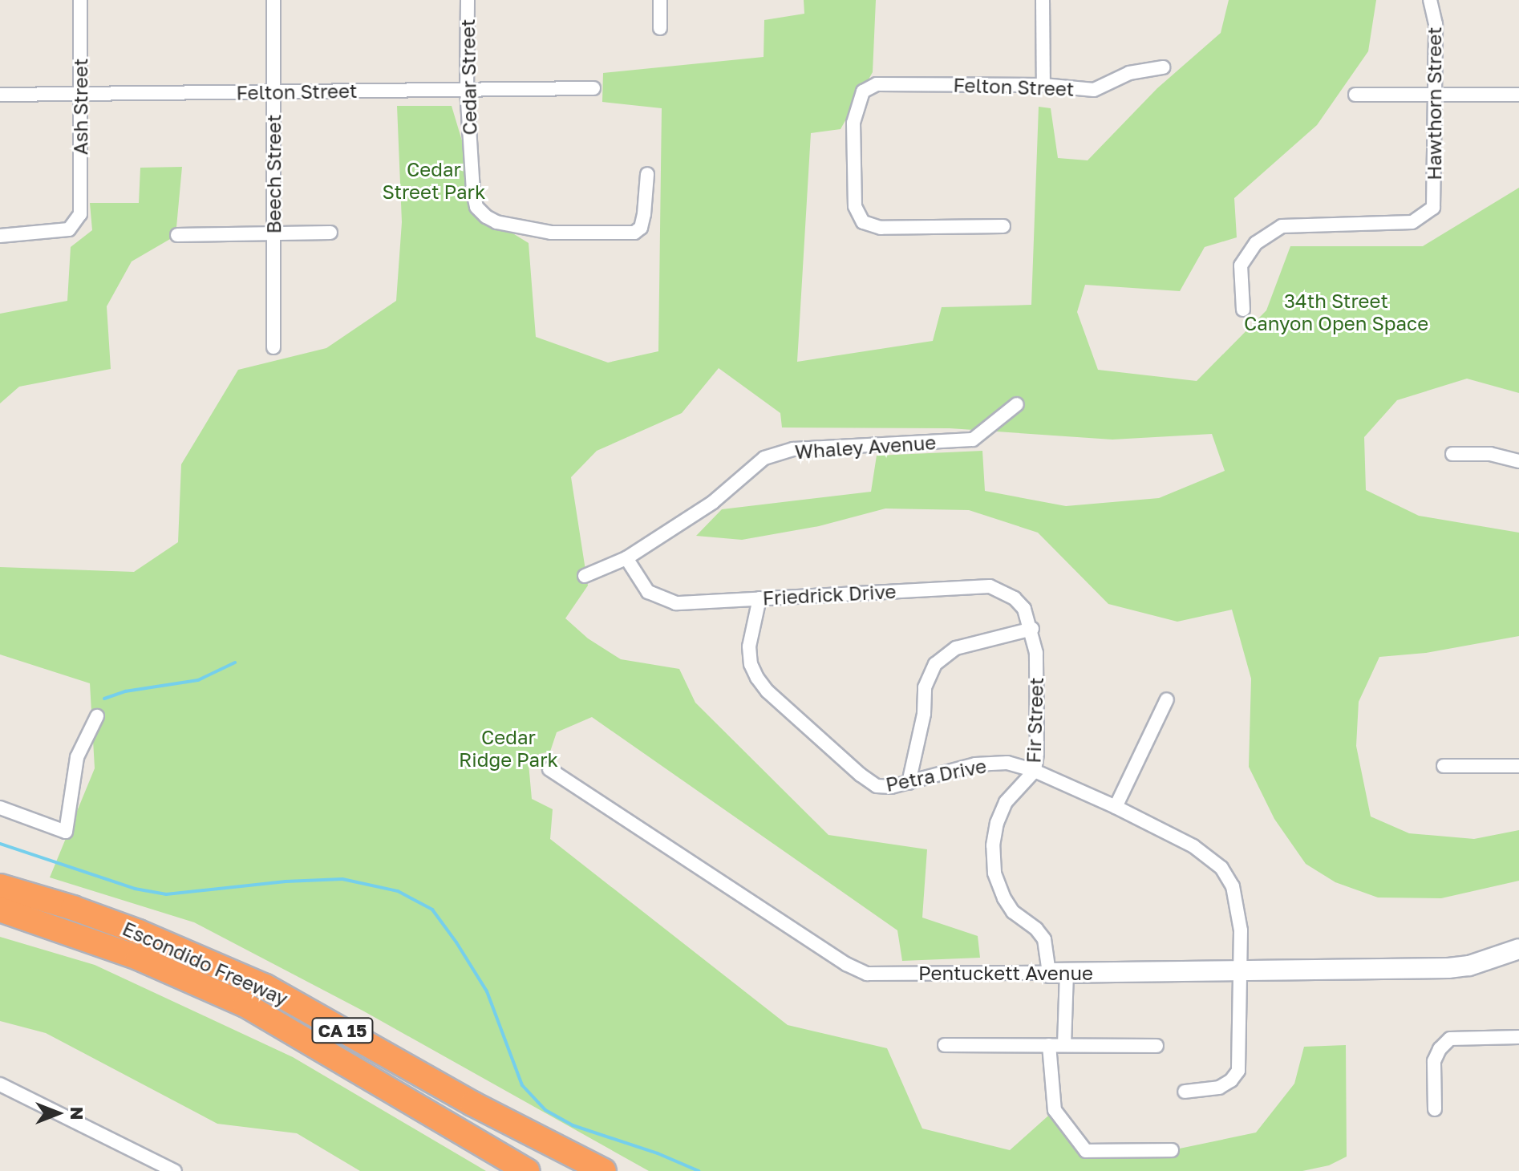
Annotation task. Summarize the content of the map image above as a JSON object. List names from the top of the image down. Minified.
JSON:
{"streets":{"highway":["Escondido Freeway","CA 15"],"street":["Cedar Street","Felton Street","Hawthorn Street","Ash Street","Beech Street","Whaley Avenue","Friedrick Drive","Fir Street","Petra Drive","Pentuckett Avenue"]},"crossings":[["Cedar Street","Felton Street"],["Felton Street","Ash Street"],["Felton Street","Beech Street"],["Whaley Avenue","Friedrick Drive"],["Friedrick Drive","Fir Street"],["Friedrick Drive","Petra Drive"],["Fir Street","Petra Drive"],["Fir Street","Pentuckett Avenue"],["Petra Drive","Pentuckett Avenue"]],"parks":["Cedar Street Park","34th Street Canyon Open Space","Cedar Ridge Park"],"north":"right"}
